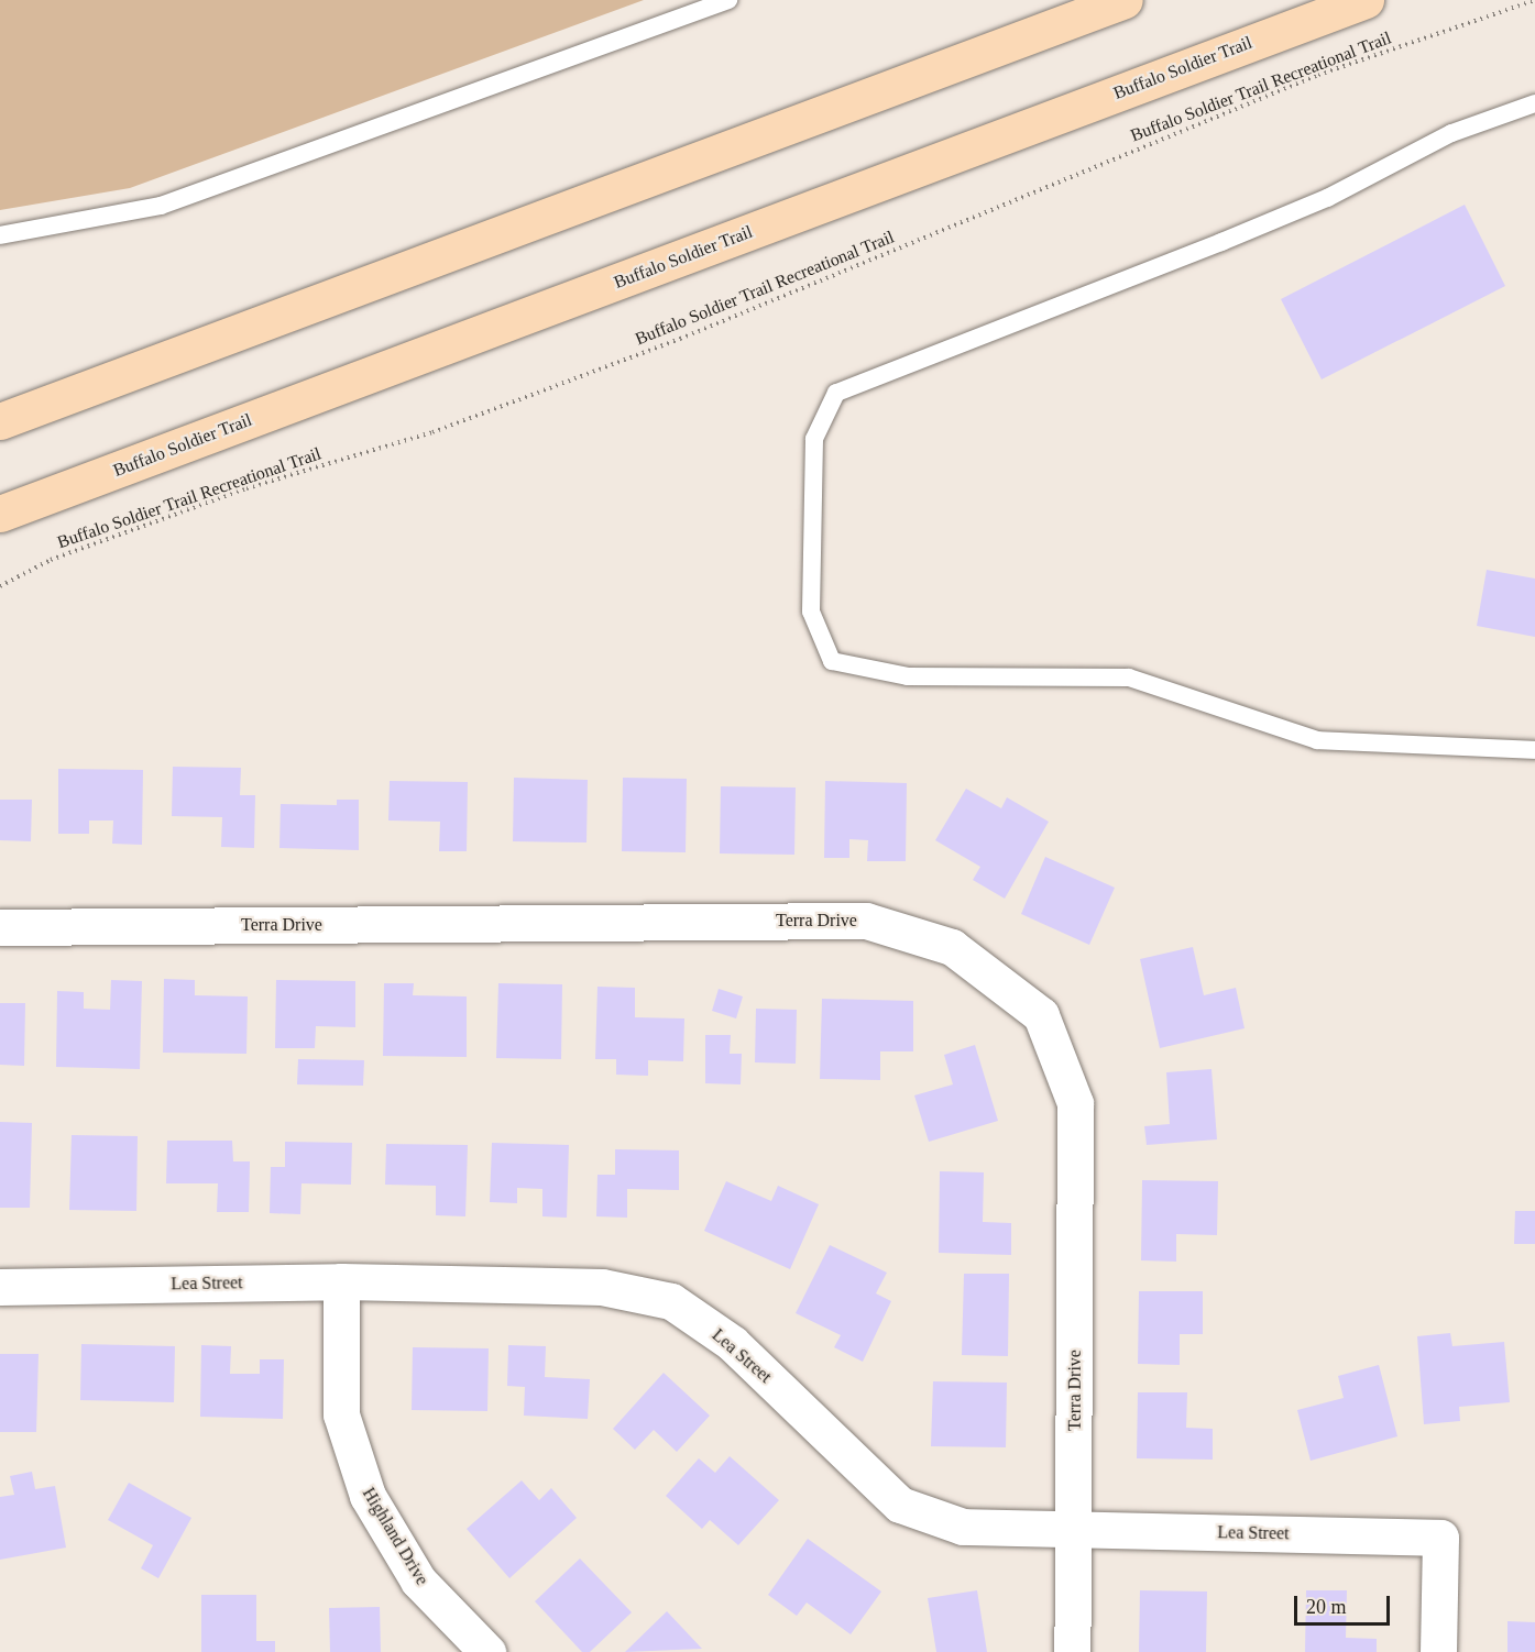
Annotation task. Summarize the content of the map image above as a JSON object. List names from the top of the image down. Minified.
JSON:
{"streets":{"main road":["Buffalo Soldier Trail"],"street":["Terra Drive","Lea Street","Highland Drive"],"path":["Buffalo Soldier Trail Recreational Trail"]},"crossings":[["Terra Drive","Lea Street"],["Lea Street","Highland Drive"]],"scale_bar":"20 m"}
